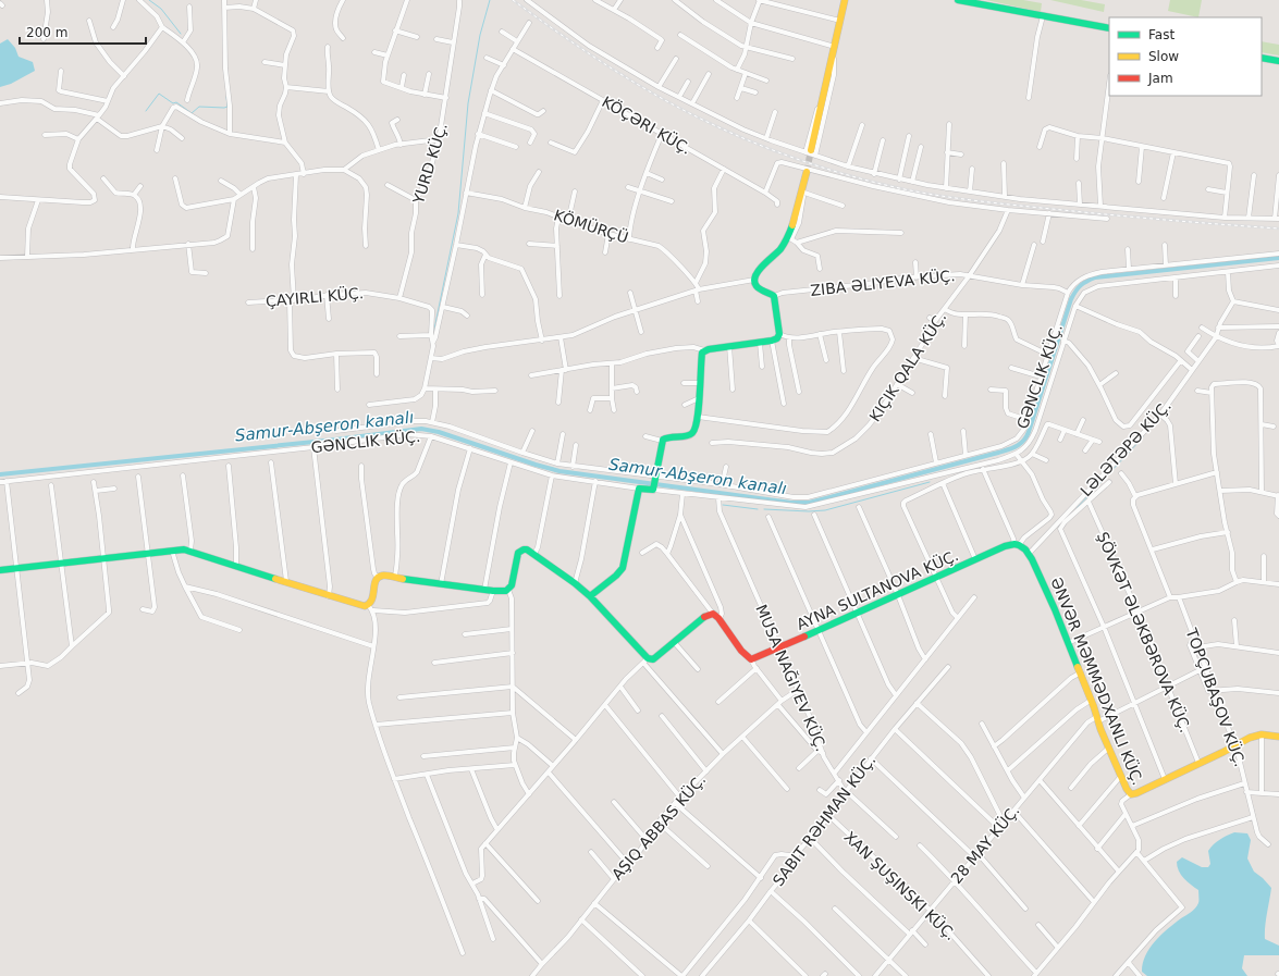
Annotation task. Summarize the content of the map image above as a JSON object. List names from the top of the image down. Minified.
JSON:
{"streets":{"street":["KÖÇƏRI KÜÇ.","YURD KÜÇ.","KÖMÜRÇÜ","ZIBA ƏLIYEVA KÜÇ.","KIÇIK QALA KÜÇ.","GƏNCLIK KÜÇ.","LƏLƏTƏPƏ KÜÇ.","AYNA SULTANOVA KÜÇ.","ŞÖVKƏT ƏLƏKBƏROVA KÜÇ.","TOPÇUBAŞOV KÜÇ.","SABIT RƏHMAN KÜÇ.","28 MAY KÜÇ.","XAN ŞUŞINSKI KÜÇ."]},"crossings":[["ZIBA ƏLIYEVA KÜÇ.","KIÇIK QALA KÜÇ."],["ZIBA ƏLIYEVA KÜÇ.","GƏNCLIK KÜÇ."],["ŞÖVKƏT ƏLƏKBƏROVA KÜÇ.","28 MAY KÜÇ."],["SABIT RƏHMAN KÜÇ.","XAN ŞUŞINSKI KÜÇ."],["28 MAY KÜÇ.","XAN ŞUŞINSKI KÜÇ."]],"water":["Samur-Abşeron kanalı"],"legend":["Fast","Slow","Jam"],"scale_bar":"200 m"}
